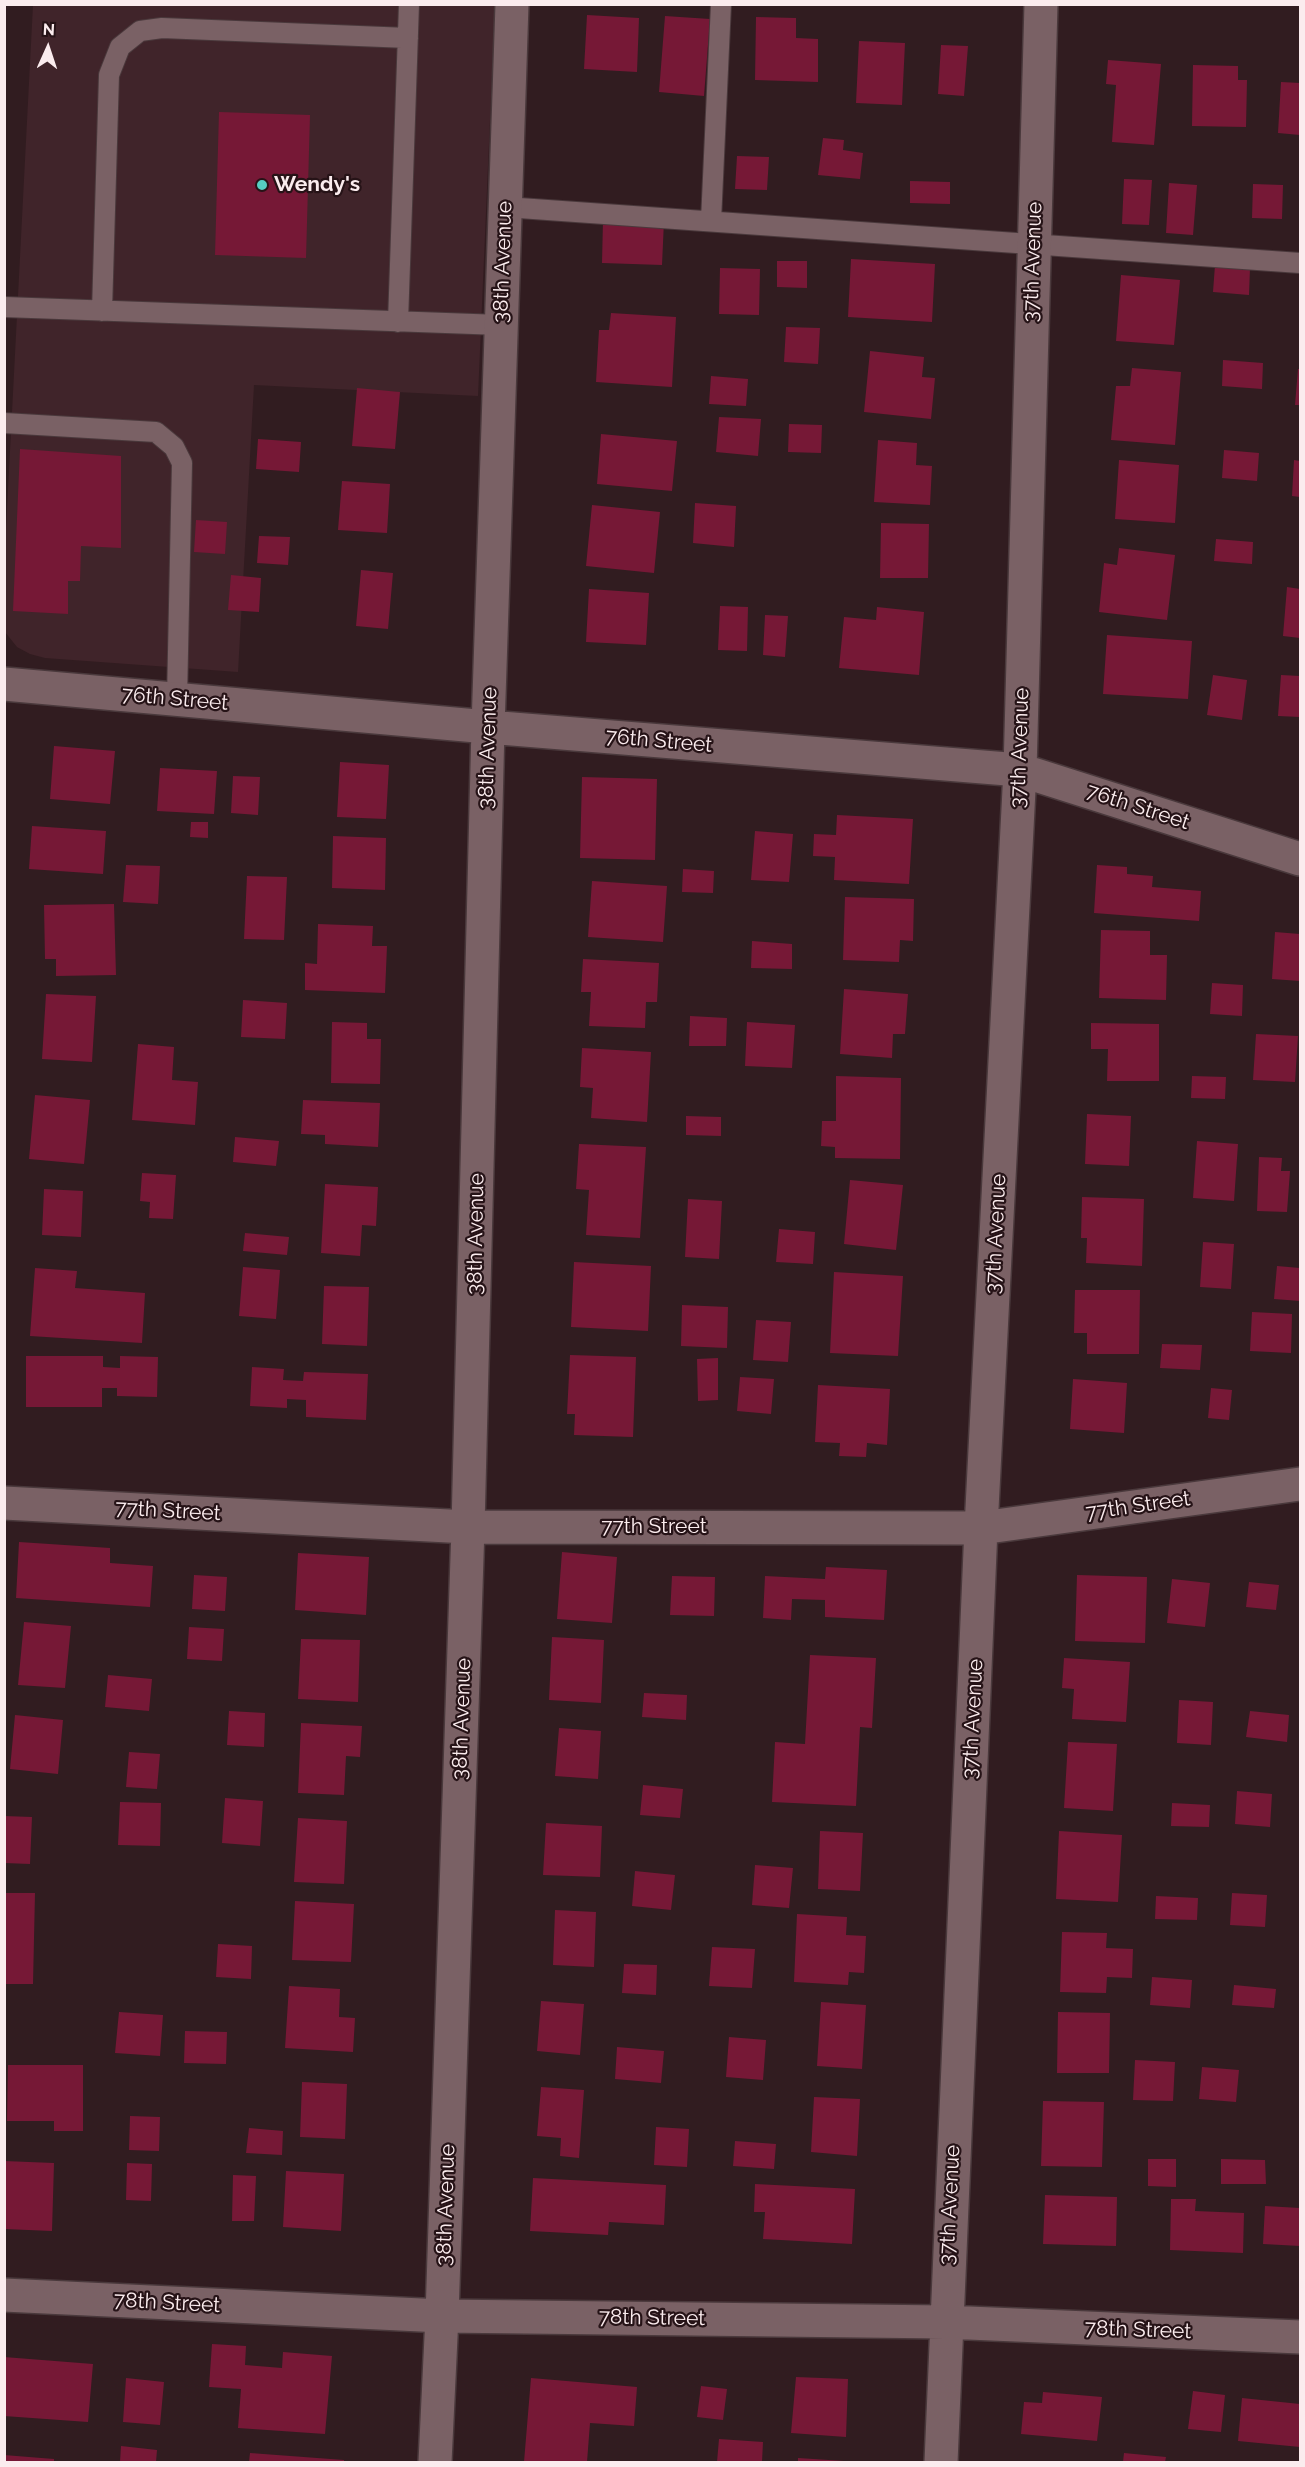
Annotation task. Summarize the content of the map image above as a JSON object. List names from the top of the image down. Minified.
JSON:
{"streets":{"street":["38th Avenue","37th Avenue","76th Street","77th Street","78th Street"]},"crossings":[["38th Avenue","76th Street"],["38th Avenue","77th Street"],["38th Avenue","78th Street"],["37th Avenue","76th Street"],["37th Avenue","77th Street"],["37th Avenue","78th Street"]],"places":["Wendy's"],"north":"top"}
